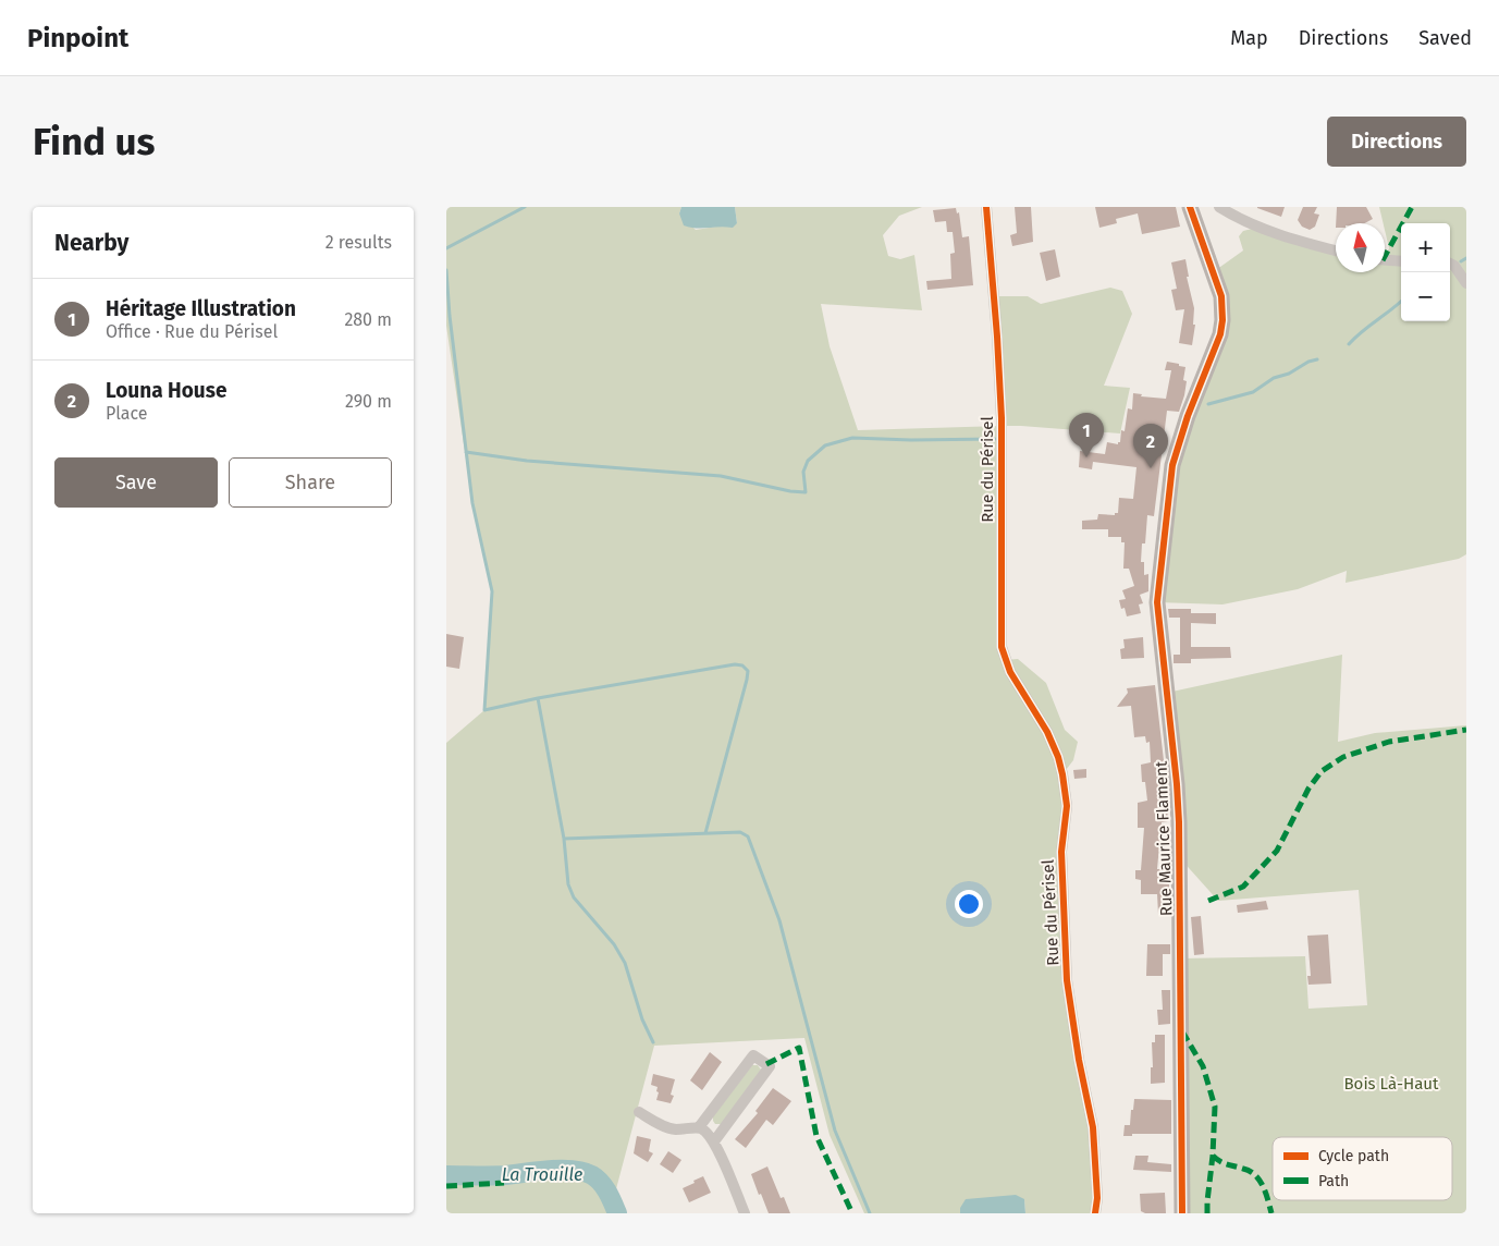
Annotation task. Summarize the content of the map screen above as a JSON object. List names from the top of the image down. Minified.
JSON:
{"streets":{"street":["Rue du Périsel","Rue Maurice Flament"]},"water":["La Trouille"],"parks":["Bois Là-Haut"],"legend":["Cycle path","Path"],"north":"top","page":{"header":"Pinpoint","nav":["Map","Directions","Saved"],"buttons":["Directions",["Save","Share"]],"title":"Find us","heading":["Nearby","2 results"],"map_buttons":["+","−"],"list":[{"mark":"1","name":"Héritage Illustration","note":"Office · Rue du Périsel","value":"280 m"},{"mark":"2","name":"Louna House","note":"Place","value":"290 m"}],"pins":["1","2"]}}
